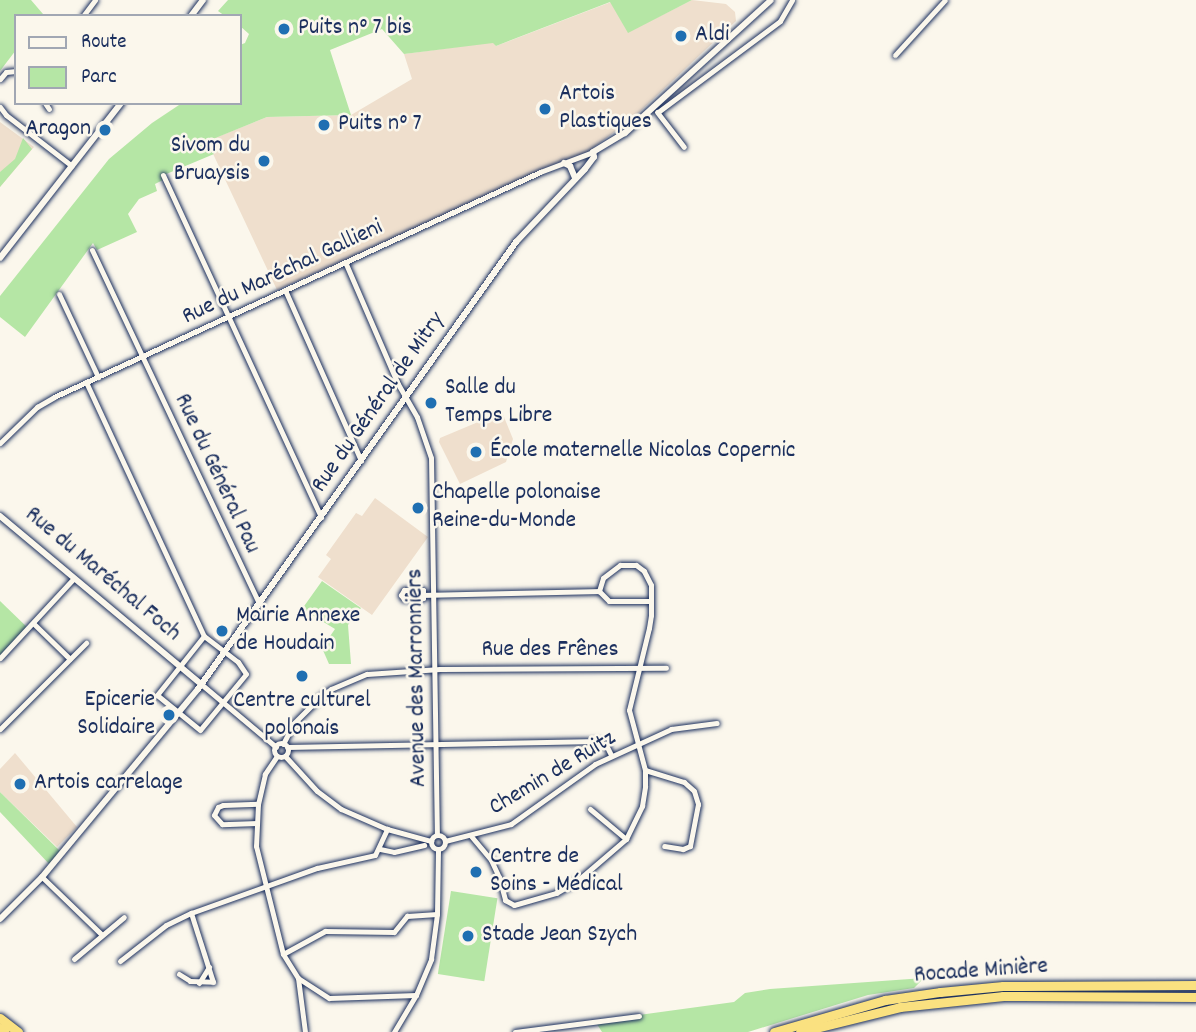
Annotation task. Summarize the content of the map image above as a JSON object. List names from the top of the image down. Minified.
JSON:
{"streets":{"highway":["Rocade Minière"],"street":["Rue du Maréchal Gallieni","Rue du Général de Mitry","Rue du Général Pau","Rue du Maréchal Foch","Rue des Frênes","Avenue des Marronniers","Chemin de Ruitz"]},"crossings":[["Rue du Maréchal Gallieni","Rue du Général de Mitry"],["Rue du Maréchal Gallieni","Rue du Général Pau"],["Rue du Maréchal Gallieni","Avenue des Marronniers"],["Rue du Général de Mitry","Rue du Général Pau"],["Rue du Général de Mitry","Rue du Maréchal Foch"],["Rue du Général de Mitry","Avenue des Marronniers"],["Rue des Frênes","Avenue des Marronniers"],["Avenue des Marronniers","Chemin de Ruitz"]],"places":["Puits n° 7 bis","Aldi","Artois Plastiques","Puits n° 7","Aragon","Sivom du Bruaysis","Salle du Temps Libre","École maternelle Nicolas Copernic","Chapelle polonaise Reine-du-Monde","Mairie Annexe de Houdain","Centre culturel polonais","Epicerie Solidaire","Artois carrelage","Centre de Soins - Médical","Stade Jean Szych"],"legend":["Route","Parc"]}
